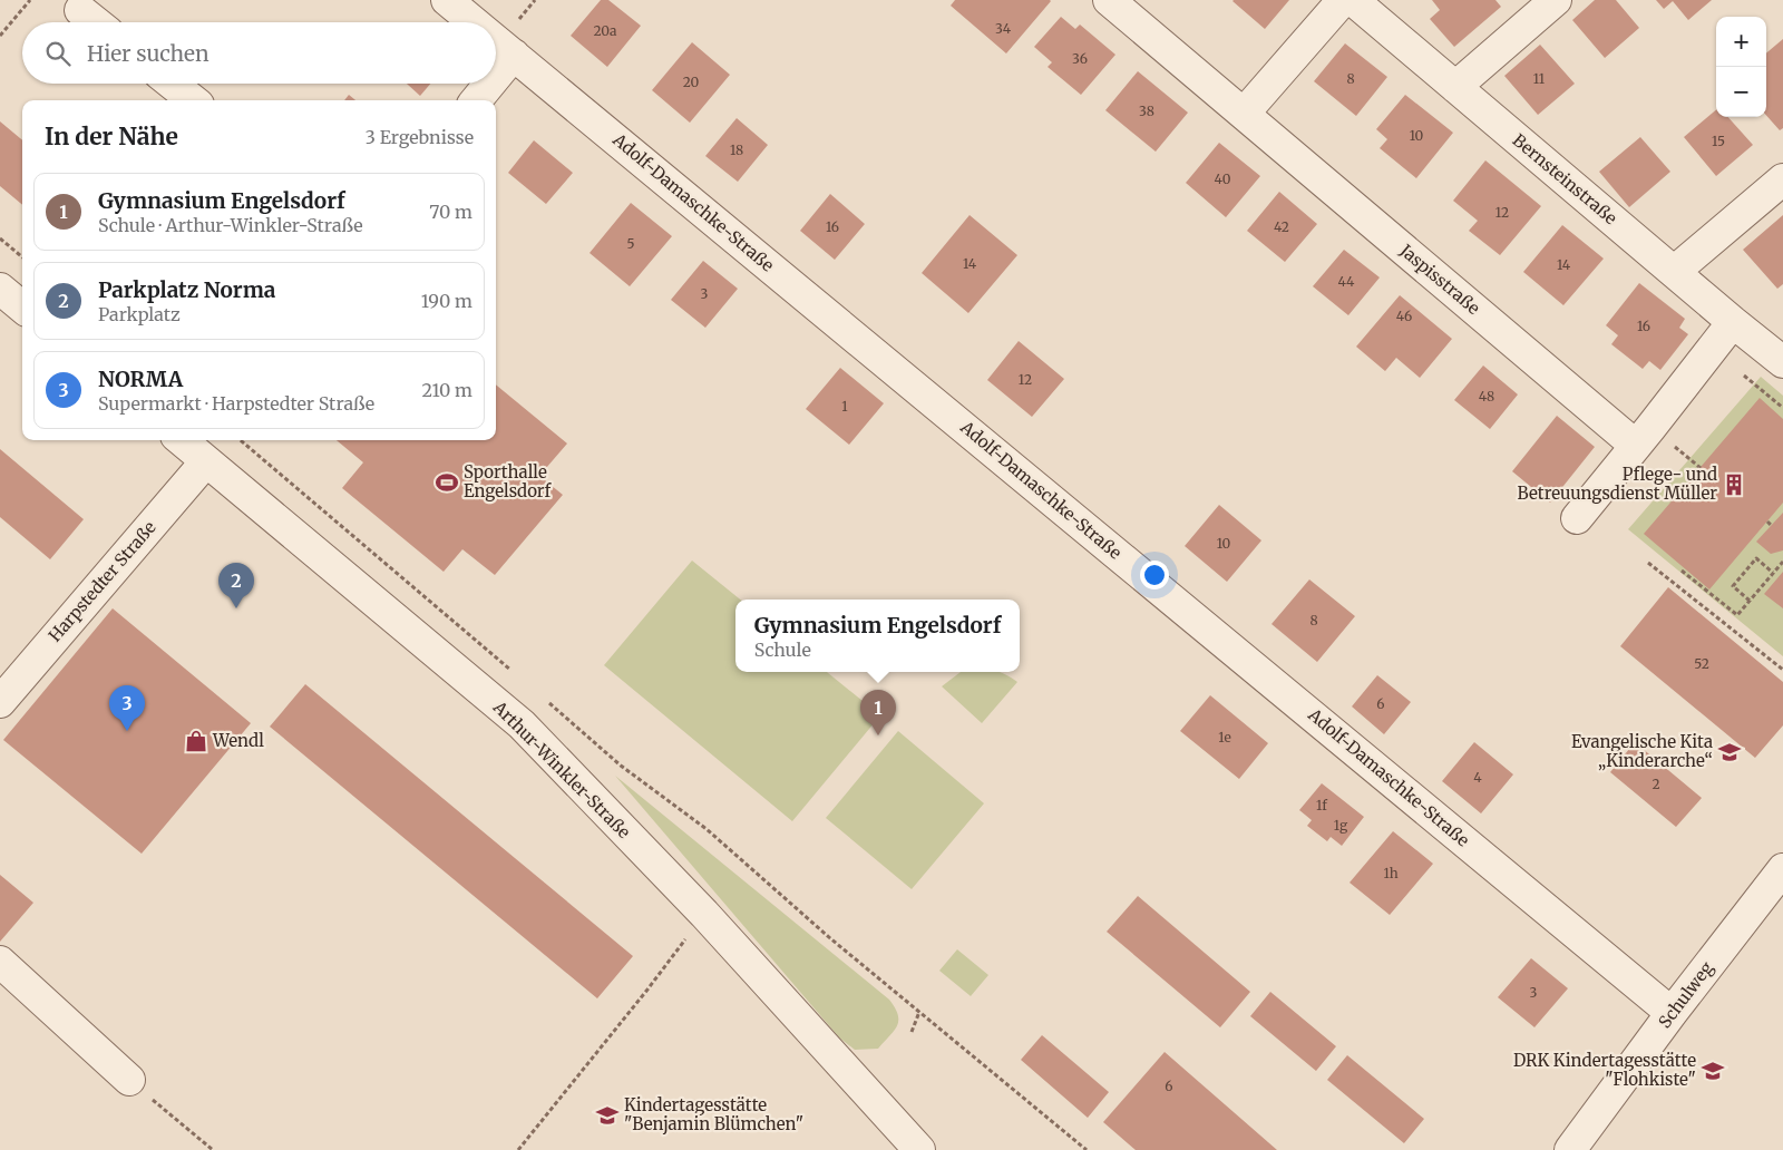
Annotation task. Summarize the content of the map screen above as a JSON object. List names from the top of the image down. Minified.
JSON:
{"streets":{"street":["Bernsteinstraße","Adolf-Damaschke-Straße","Jaspisstraße","Harpstedter Straße","Arthur-Winkler-Straße","Schulweg"]},"crossings":[["Adolf-Damaschke-Straße","Schulweg"],["Harpstedter Straße","Arthur-Winkler-Straße"]],"places":{"sports":["Sporthalle Engelsdorf"],"building":["Pflege- und Betreuungsdienst Müller"],"shop":["Wendl"],"school or university":["Evangelische Kita „Kinderarche“","DRK Kindertagesstätte \"Flohkiste\"","Kindertagesstätte \"Benjamin Blümchen\""]},"house_numbers":["34","20a","36","8","11","20","38","10","15","18","40","12","16","42","5","14","14","44","3","46","16","12","48","1","10","8","52","6","1e","4","2","1f","1g","1h","3","6"],"page":{"map_buttons":["+","−"],"search":"Hier suchen","heading":["In der Nähe","3 Ergebnisse"],"list":[{"mark":"1","name":"Gymnasium Engelsdorf","note":"Schule · Arthur-Winkler-Straße","value":"70 m"},{"mark":"2","name":"Parkplatz Norma","note":"Parkplatz","value":"190 m"},{"mark":"3","name":"NORMA","note":"Supermarkt · Harpstedter Straße","value":"210 m"}],"pins":["2","3","1"],"popup":["Gymnasium Engelsdorf","Schule"]}}
